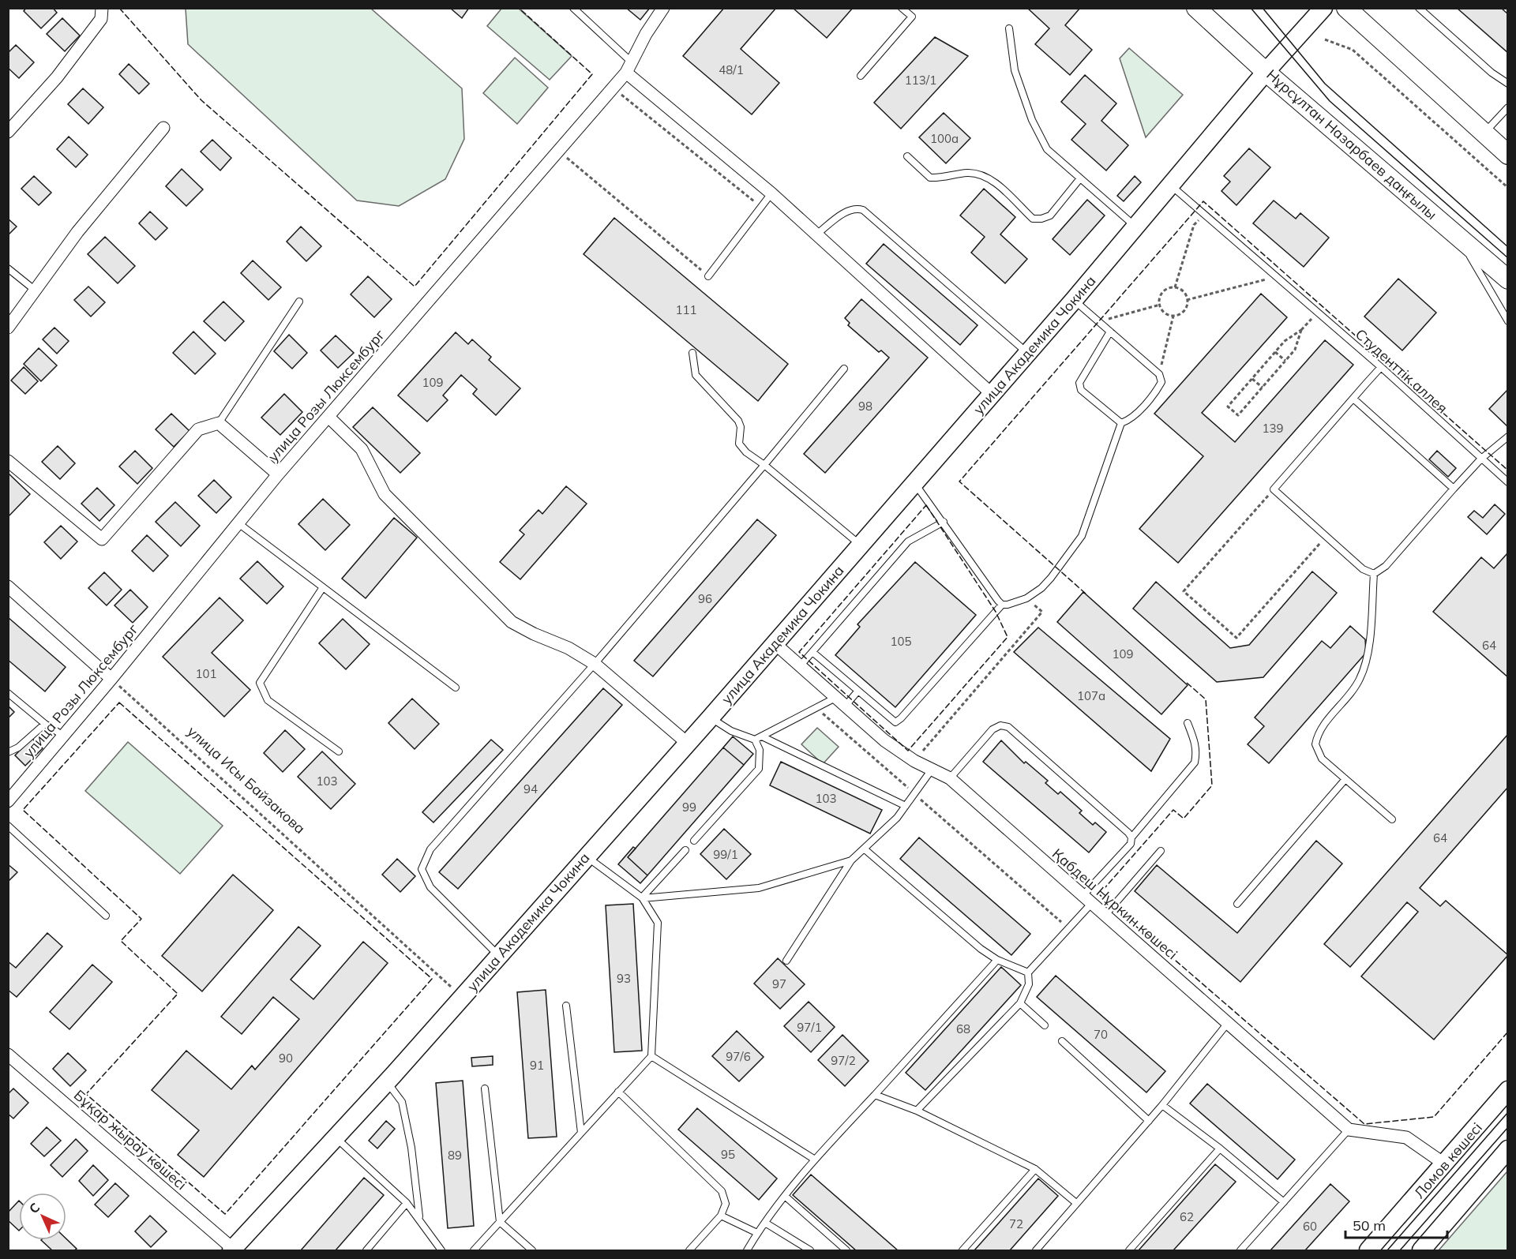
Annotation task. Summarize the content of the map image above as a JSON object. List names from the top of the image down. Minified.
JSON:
{"streets":{"main road":["Нұрсұлтан Назарбаев даңғылы","улица Академика Чокина","Ломов көшесі"],"street":["улица Розы Люксембург","Қабдеш Нұркин көшесі","Бұқар жырау көшесі"],"lane":["Студенттік аллея"],"path":["улица Исы Байзакова"]},"crossings":[["Нұрсұлтан Назарбаев даңғылы","улица Академика Чокина"],["улица Академика Чокина","Студенттік аллея"],["улица Академика Чокина","улица Исы Байзакова"],["улица Академика Чокина","Қабдеш Нұркин көшесі"],["улица Академика Чокина","Бұқар жырау көшесі"],["улица Розы Люксембург","улица Исы Байзакова"]],"house_numbers":["48/1","113/1","100а","111","109","98","139","96","105","64","109","101","107а","103","94","103","99","64","99/1","93","97","97/1","68","70","97/6","90","97/2","91","95","89","62","72","60"],"scale_bar":"50 m","north":"top left"}
